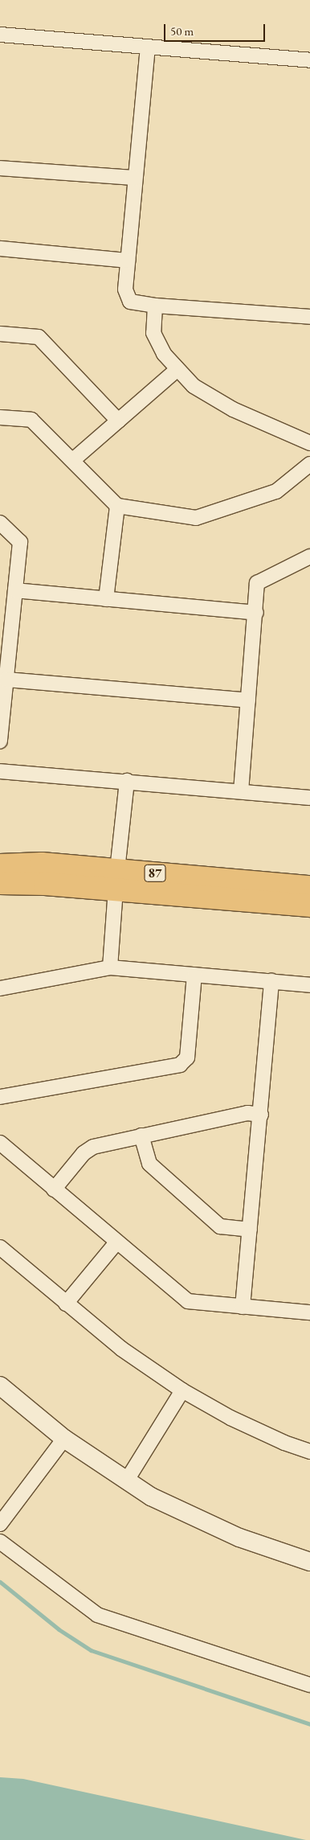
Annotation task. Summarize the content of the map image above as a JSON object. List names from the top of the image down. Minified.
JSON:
{"streets":{"main road":["87"]},"scale_bar":"50 m"}
